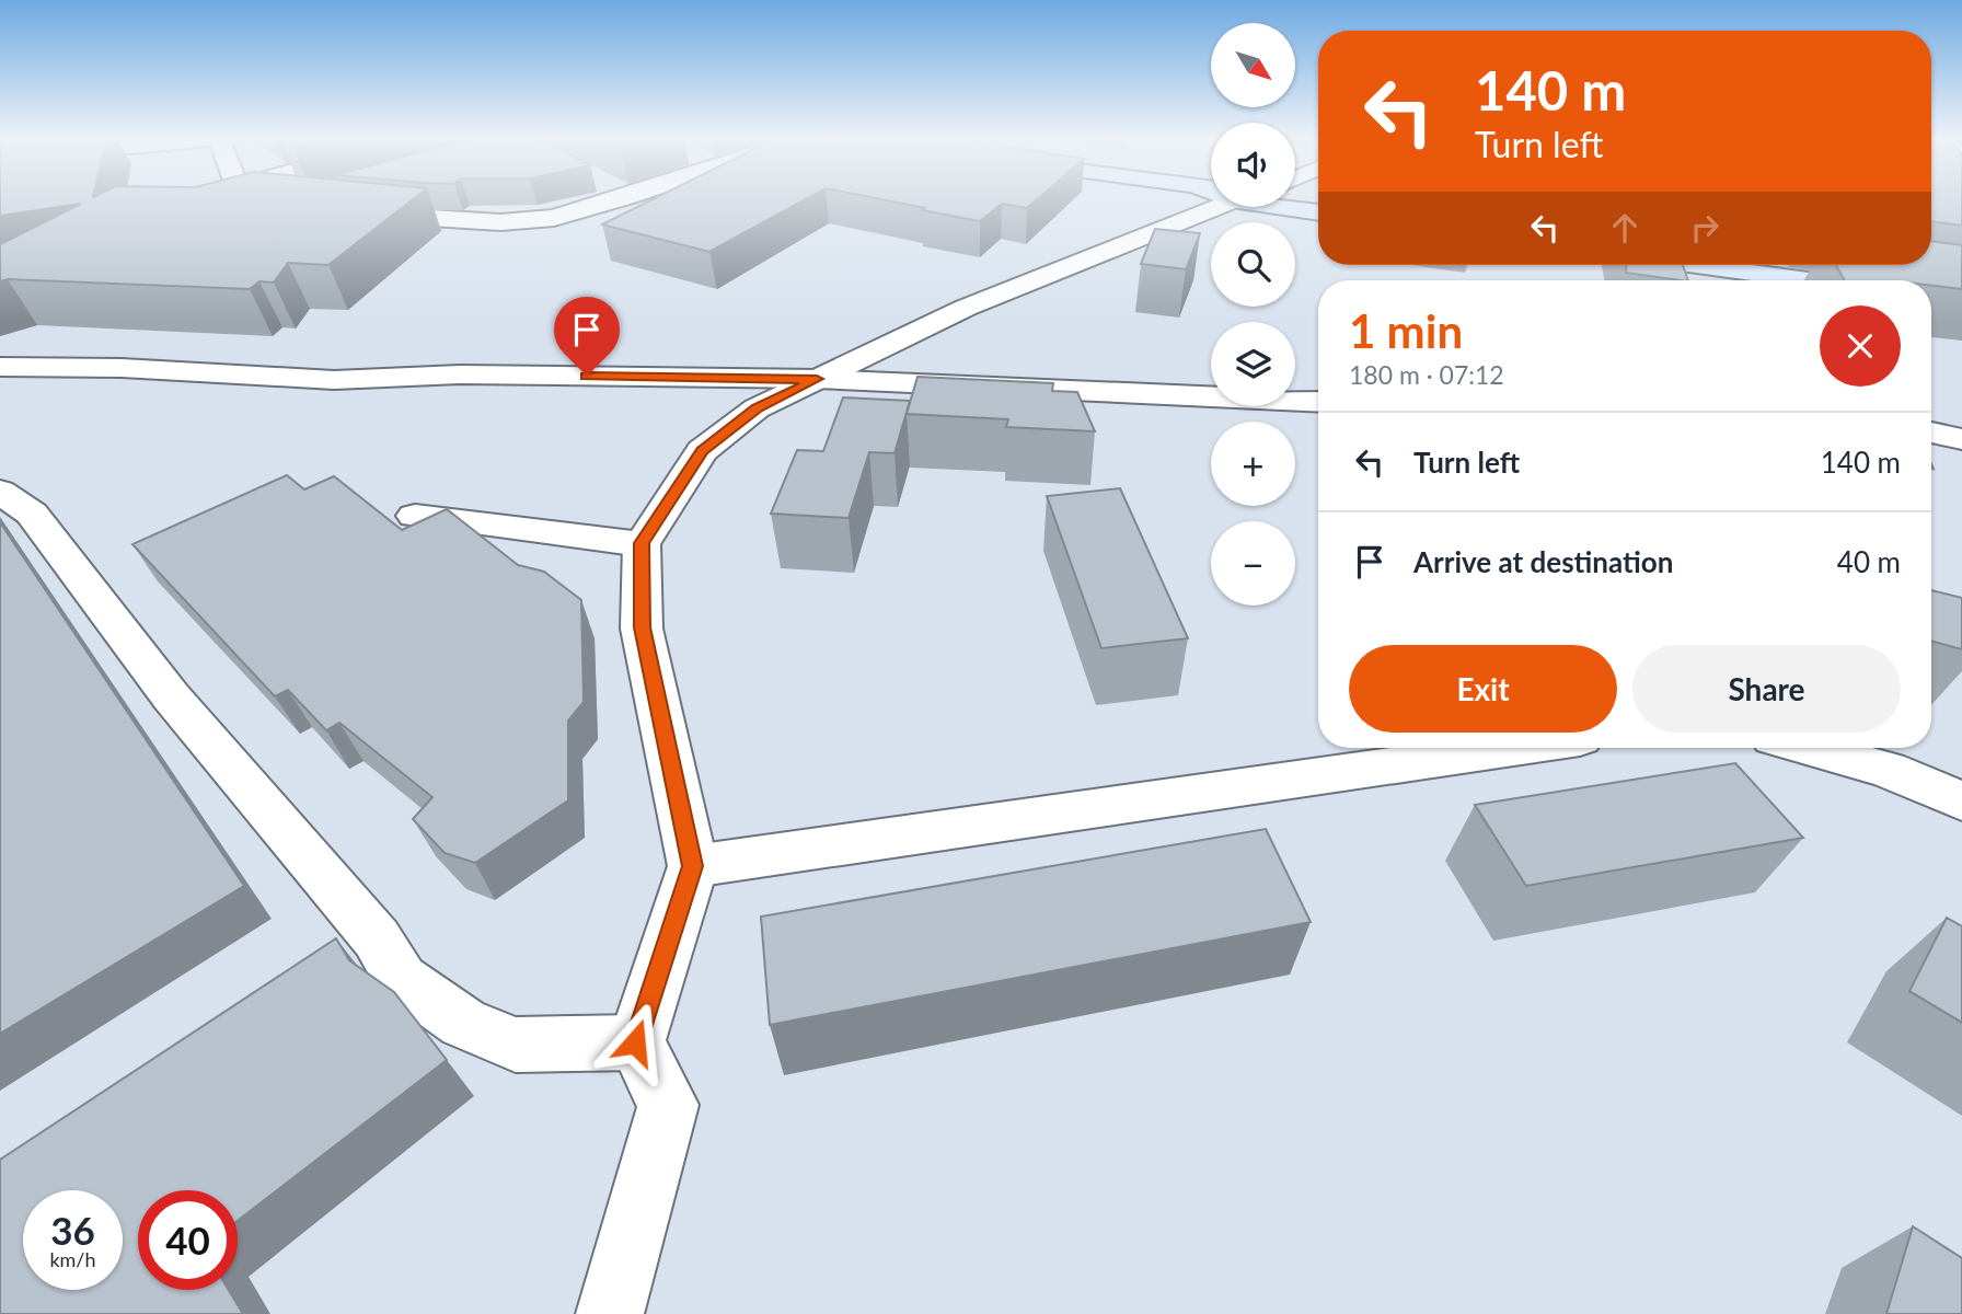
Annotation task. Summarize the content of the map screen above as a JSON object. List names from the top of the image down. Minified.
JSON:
{"north":"bottom right","page":{"map_buttons":["+","−"],"turn":["140 m","Turn left"],"heading":["1 min","180 m · 07:12"],"list":[{"name":"Turn left","value":"140 m"},{"name":"Arrive at destination","value":"40 m"}],"buttons":["Exit","Share"],"speed":"36 km/h","limit":"40"}}
